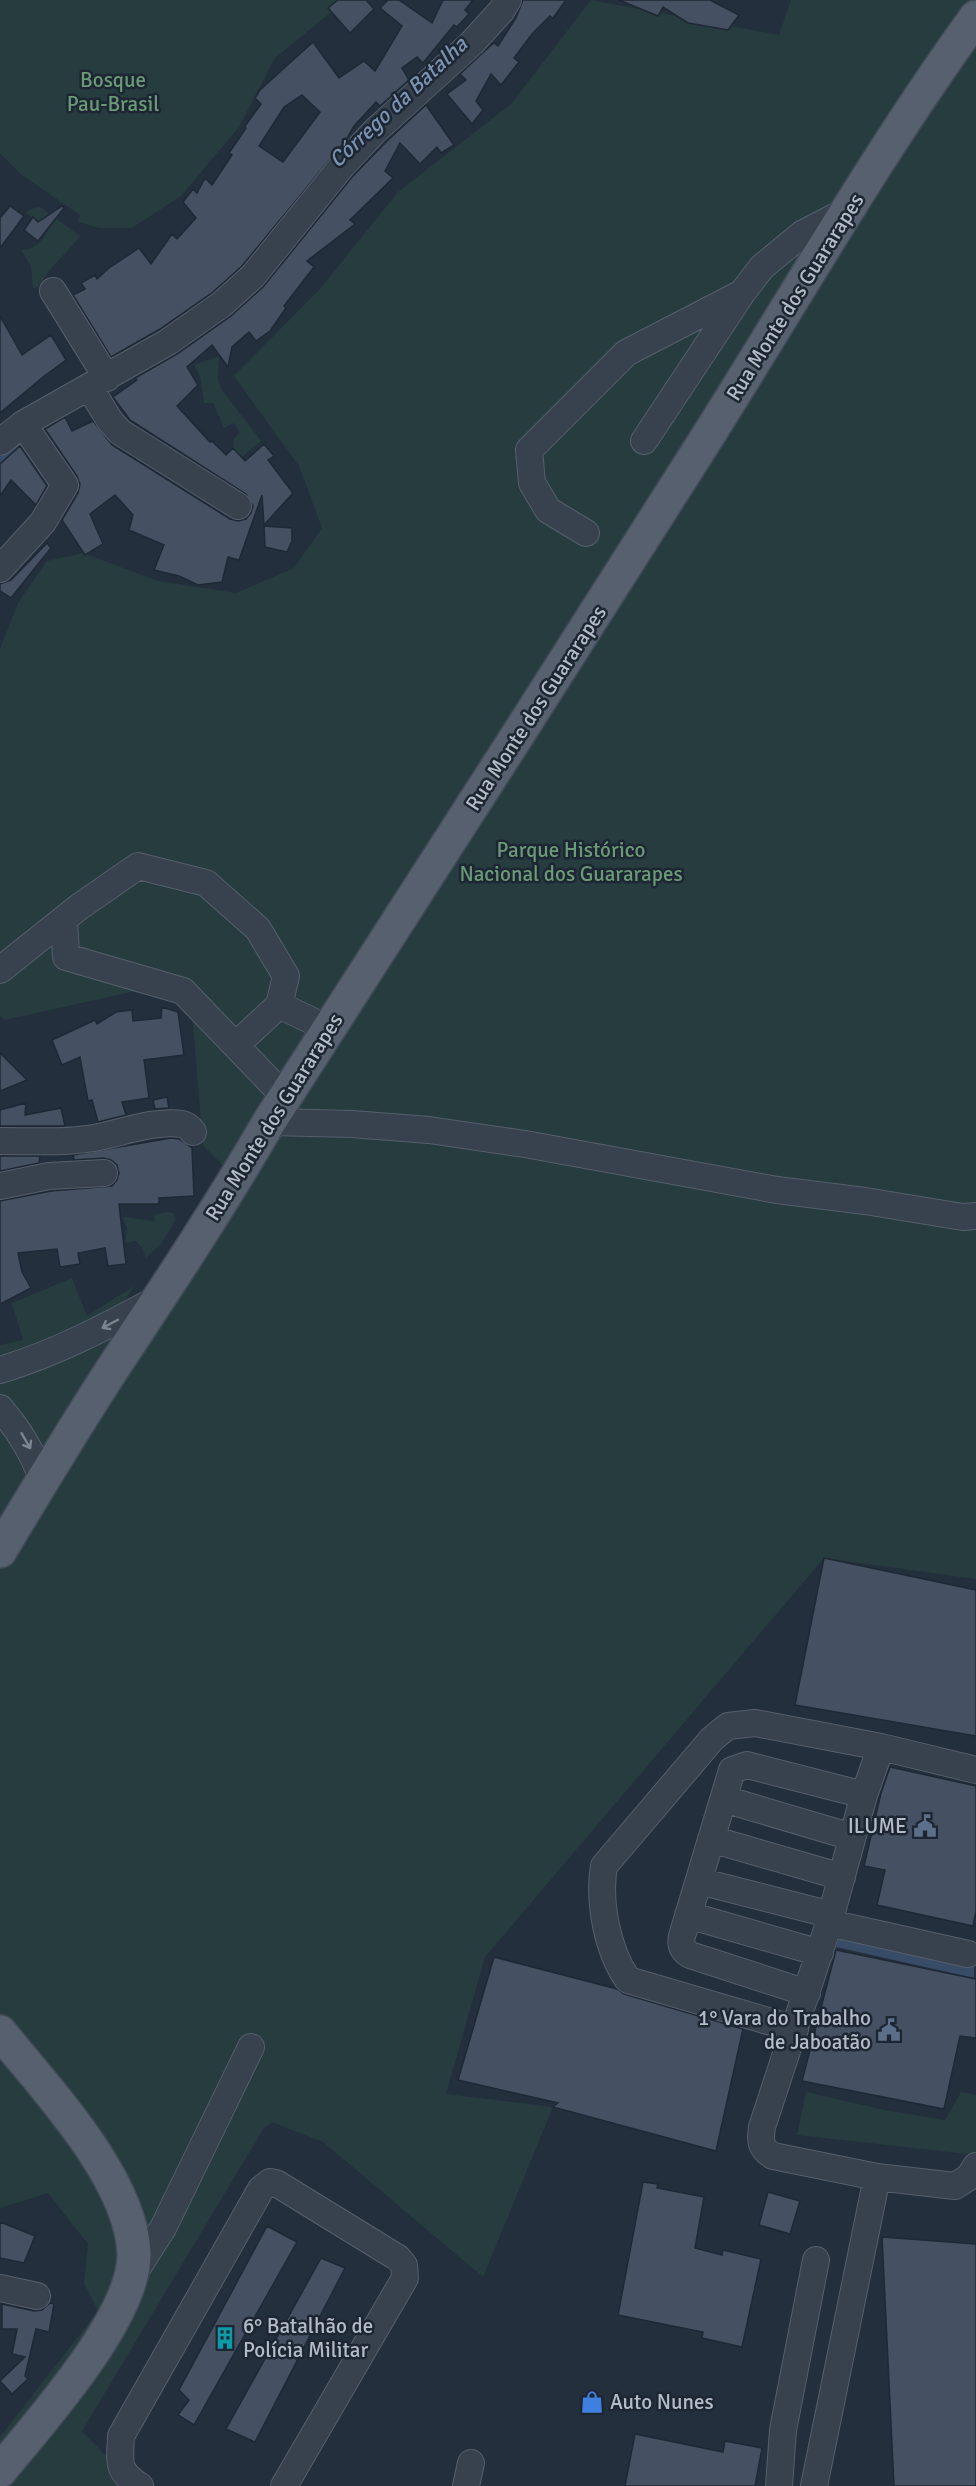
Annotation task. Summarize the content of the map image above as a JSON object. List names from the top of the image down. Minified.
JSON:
{"streets":{"main road":["Rua Monte dos Guararapes"]},"water":["Córrego da Batalha"],"parks":["Bosque Pau-Brasil","Parque Histórico Nacional dos Guararapes"],"places":{"public building":["ILUME","1° Vara do Trabalho de Jaboatão"],"building":["6° Batalhão de Polícia Militar"],"shop":["Auto Nunes"]}}
